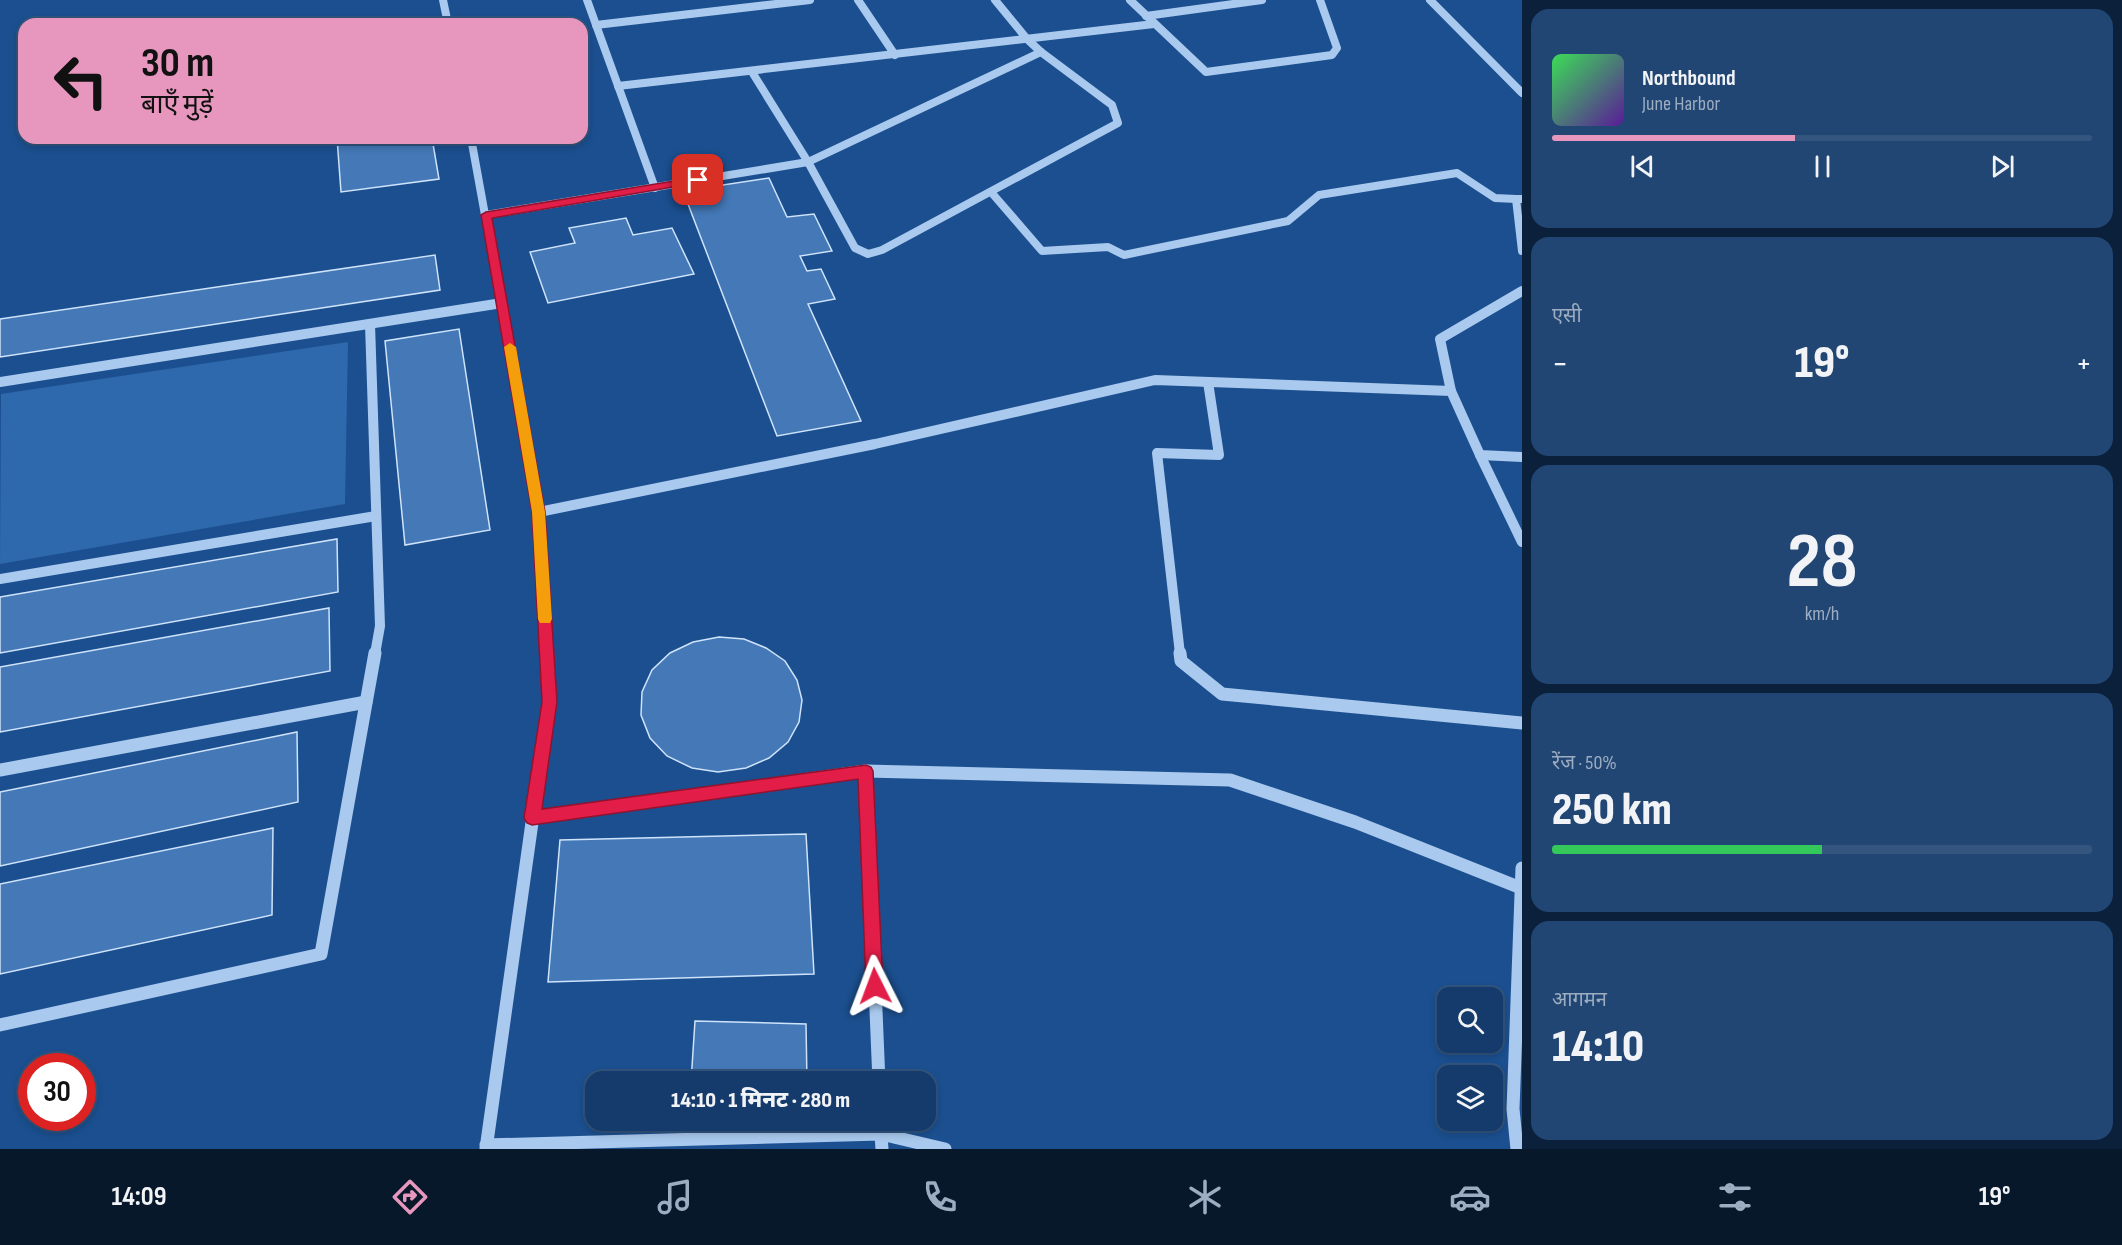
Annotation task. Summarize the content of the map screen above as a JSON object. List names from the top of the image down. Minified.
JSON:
{"page":{"turn":["30 m","बाएँ मुड़ें"],"song":["Northbound","June Harbor"],"tile":["एसी",["28","km/h"],["रेंज · 50%","250 km"],["आगमन","14:10"]],"heat":["−","19°","+"],"limit":"30","trip":"14:10 · 1 मिनट · 280 m","tabs":["14:09","19°"]}}
